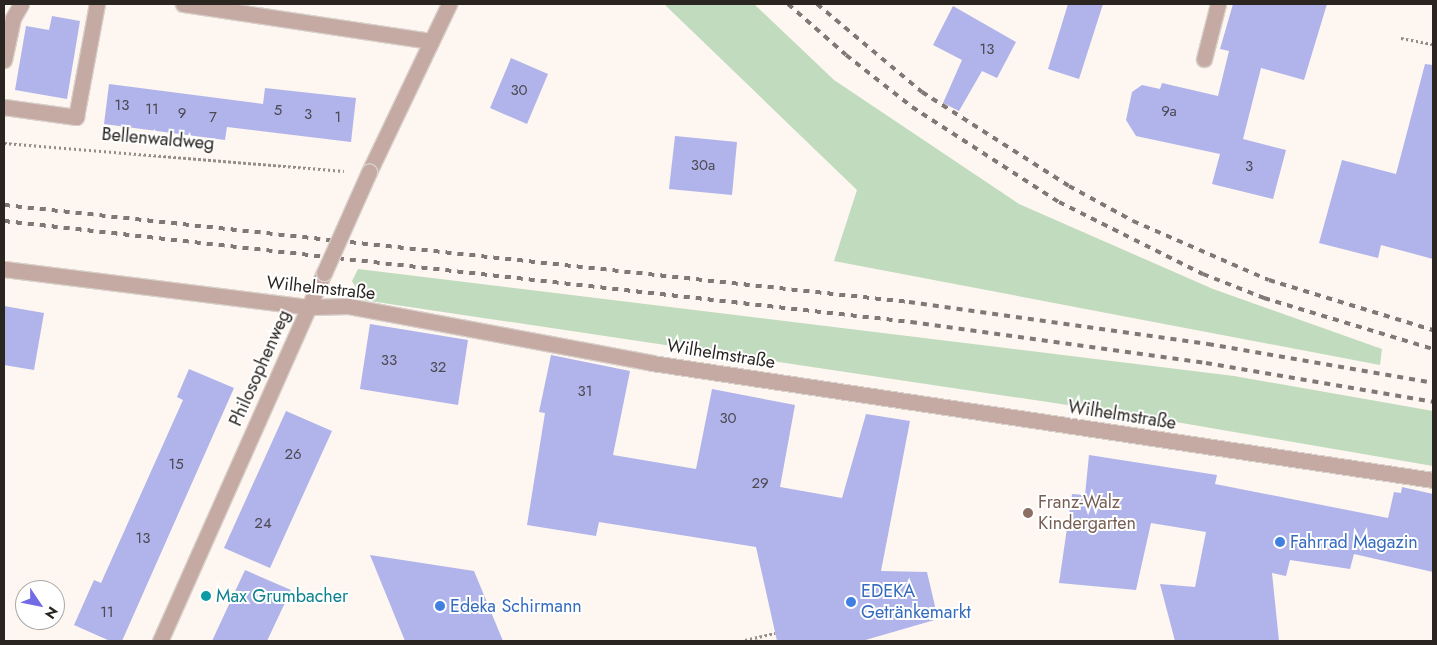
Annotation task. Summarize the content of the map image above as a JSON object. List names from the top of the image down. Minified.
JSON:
{"streets":{"street":["Wilhelmstraße","Philosophenweg"],"path":["Bellenwaldweg"]},"crossings":[["Bellenwaldweg","Philosophenweg"],["Wilhelmstraße","Philosophenweg"]],"places":["Franz-Walz Kindergarten","Fahrrad Magazin","Max Grumbacher","EDEKA Getränkemarkt","Edeka Schirmann"],"house_numbers":["13","30","13","11","5","9a","9","3","7","1","30a","3","33","32","31","30","26","15","29","24","13","11"],"north":"bottom right"}
